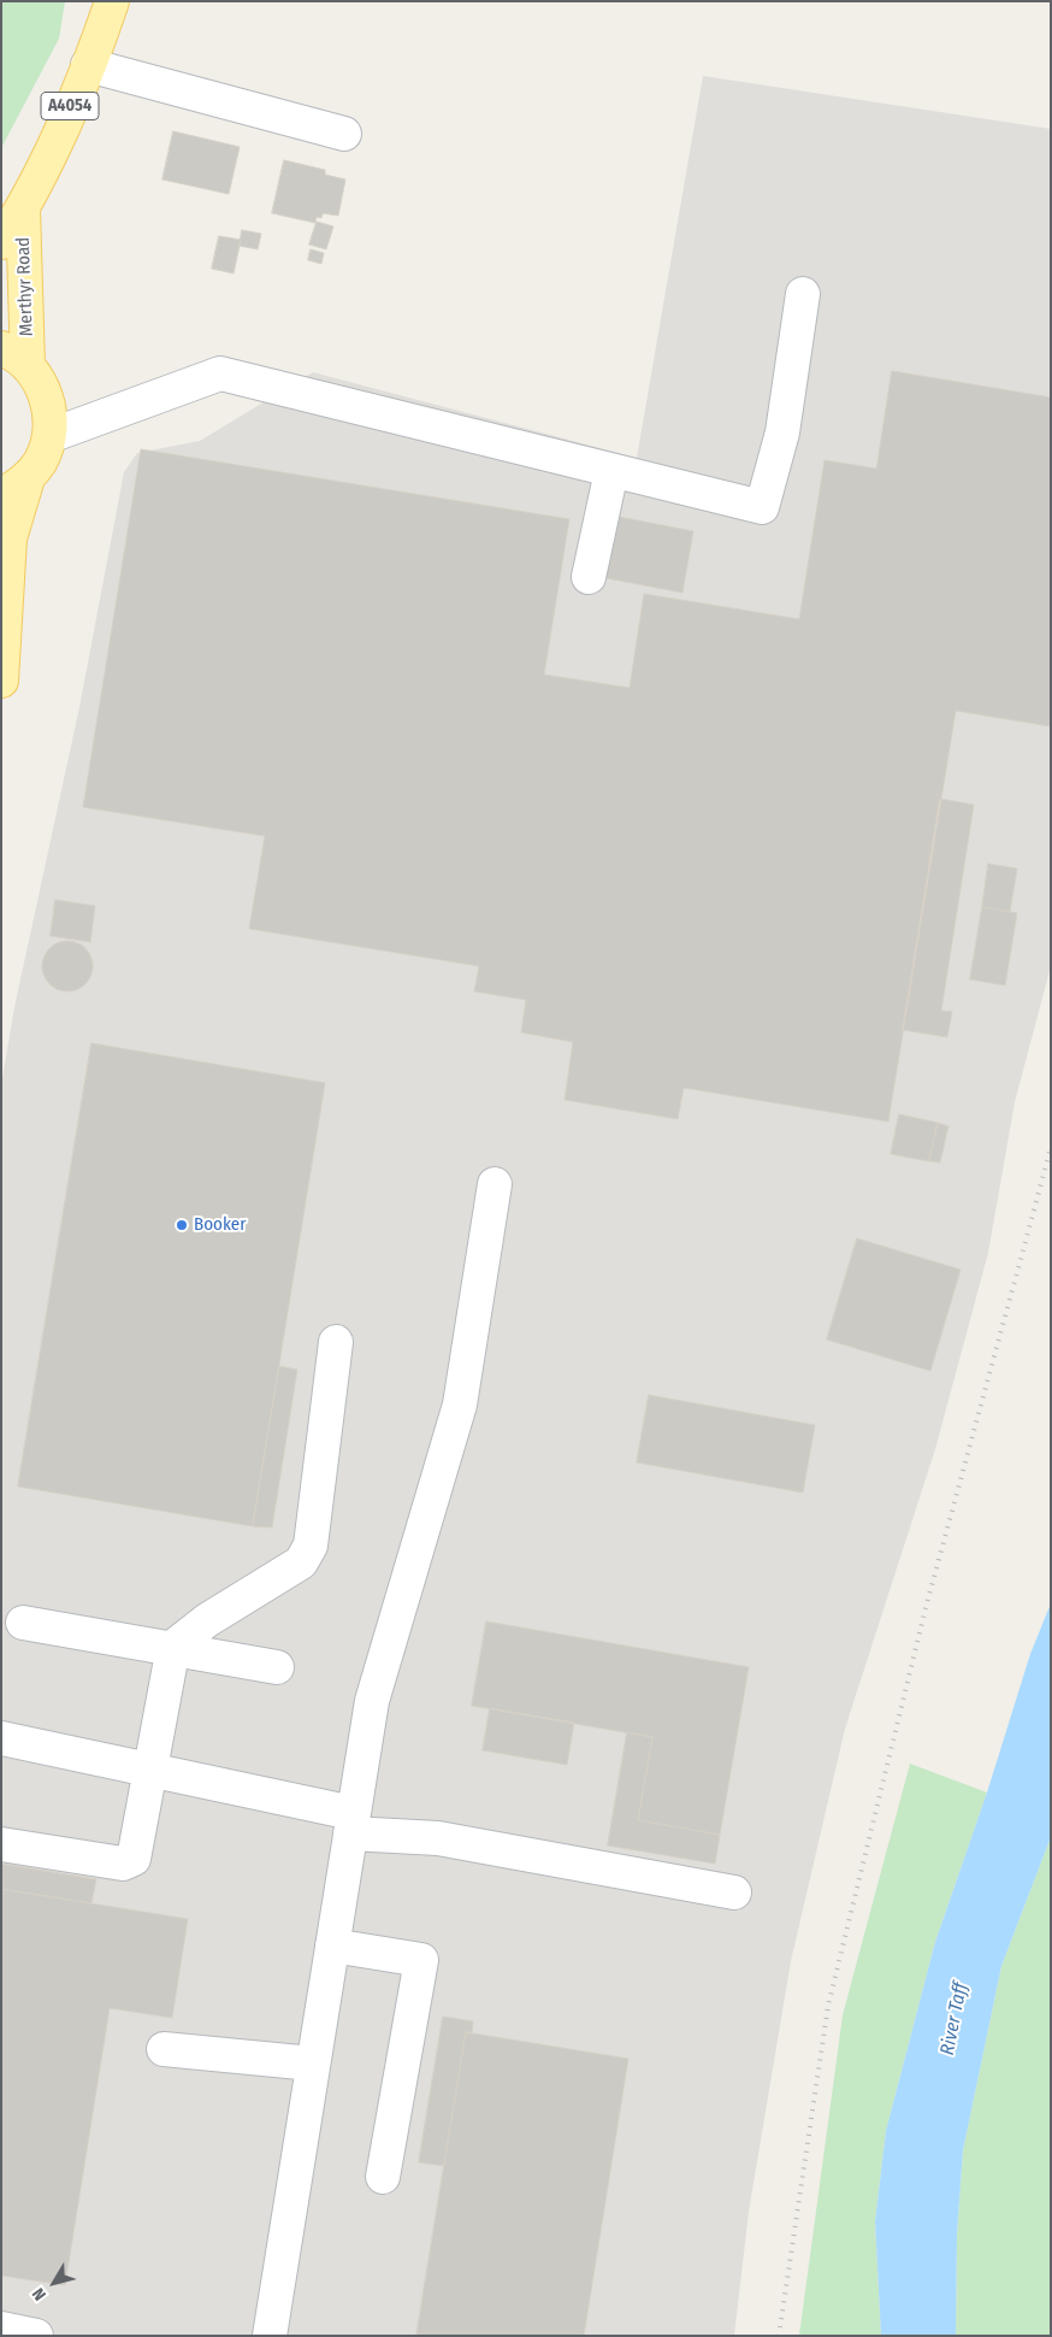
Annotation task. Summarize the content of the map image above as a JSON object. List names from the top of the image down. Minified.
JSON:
{"streets":{"main road":["A4054","Merthyr Road"]},"water":["River Taff"],"places":["Booker"],"north":"bottom left"}
